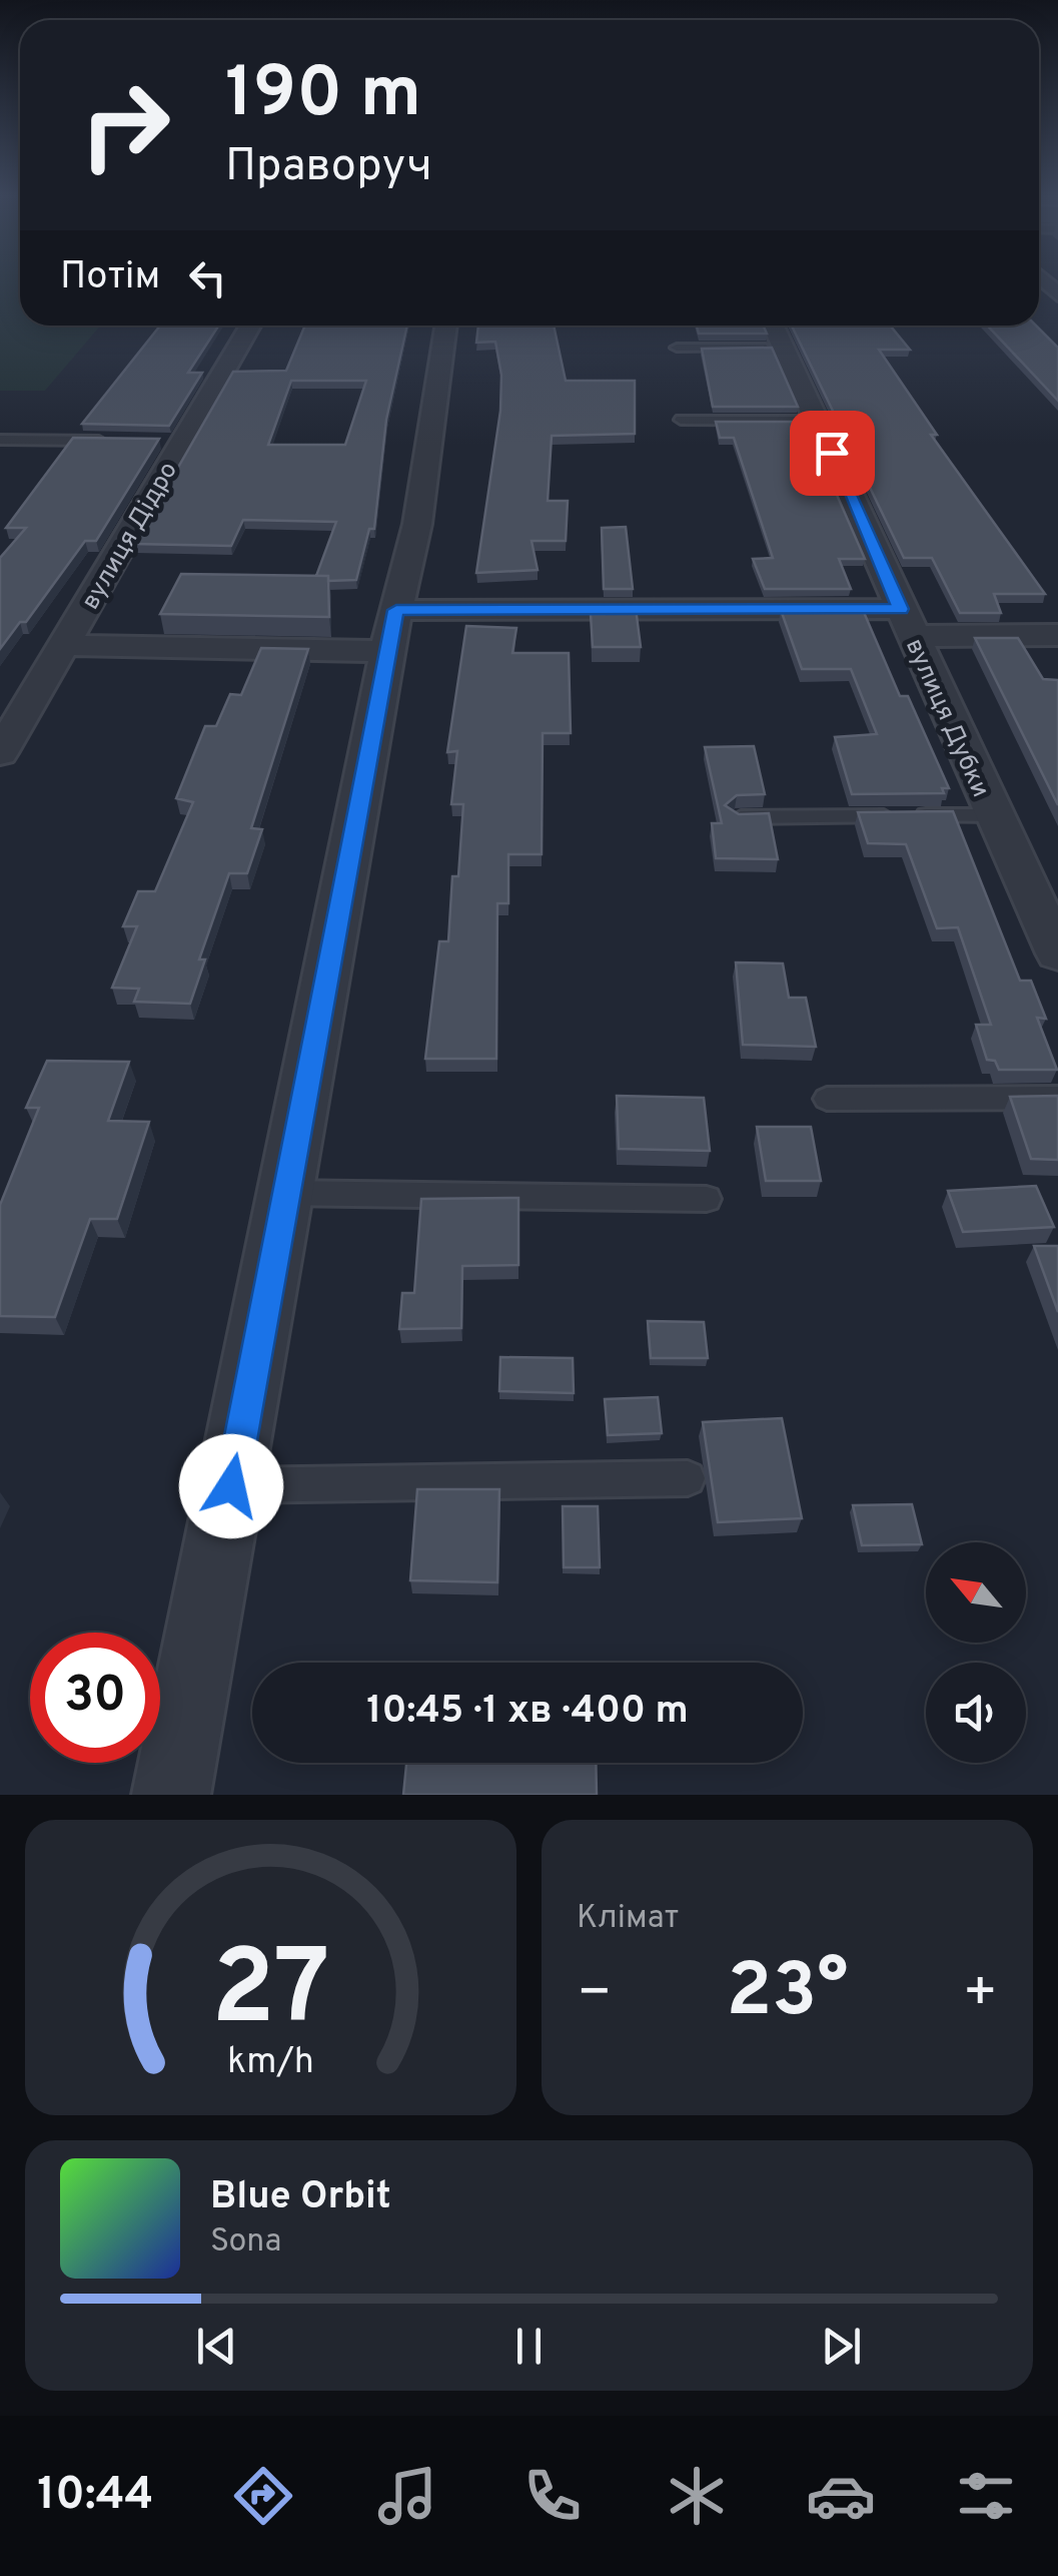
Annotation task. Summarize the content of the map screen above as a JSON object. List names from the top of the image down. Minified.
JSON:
{"streets":{"street":["вулиця Дідро","вулиця Дубки"]},"north":"top left","page":{"turn":["190 m","Праворуч"],"then":"Потім","limit":"30","trip":"10:45 · 1 хв · 400 m","tile":"Клімат","heat":["−","23°","+"],"song":["Blue Orbit","Sona"],"tabs":"10:44","gauge":["27","km/h"]}}
